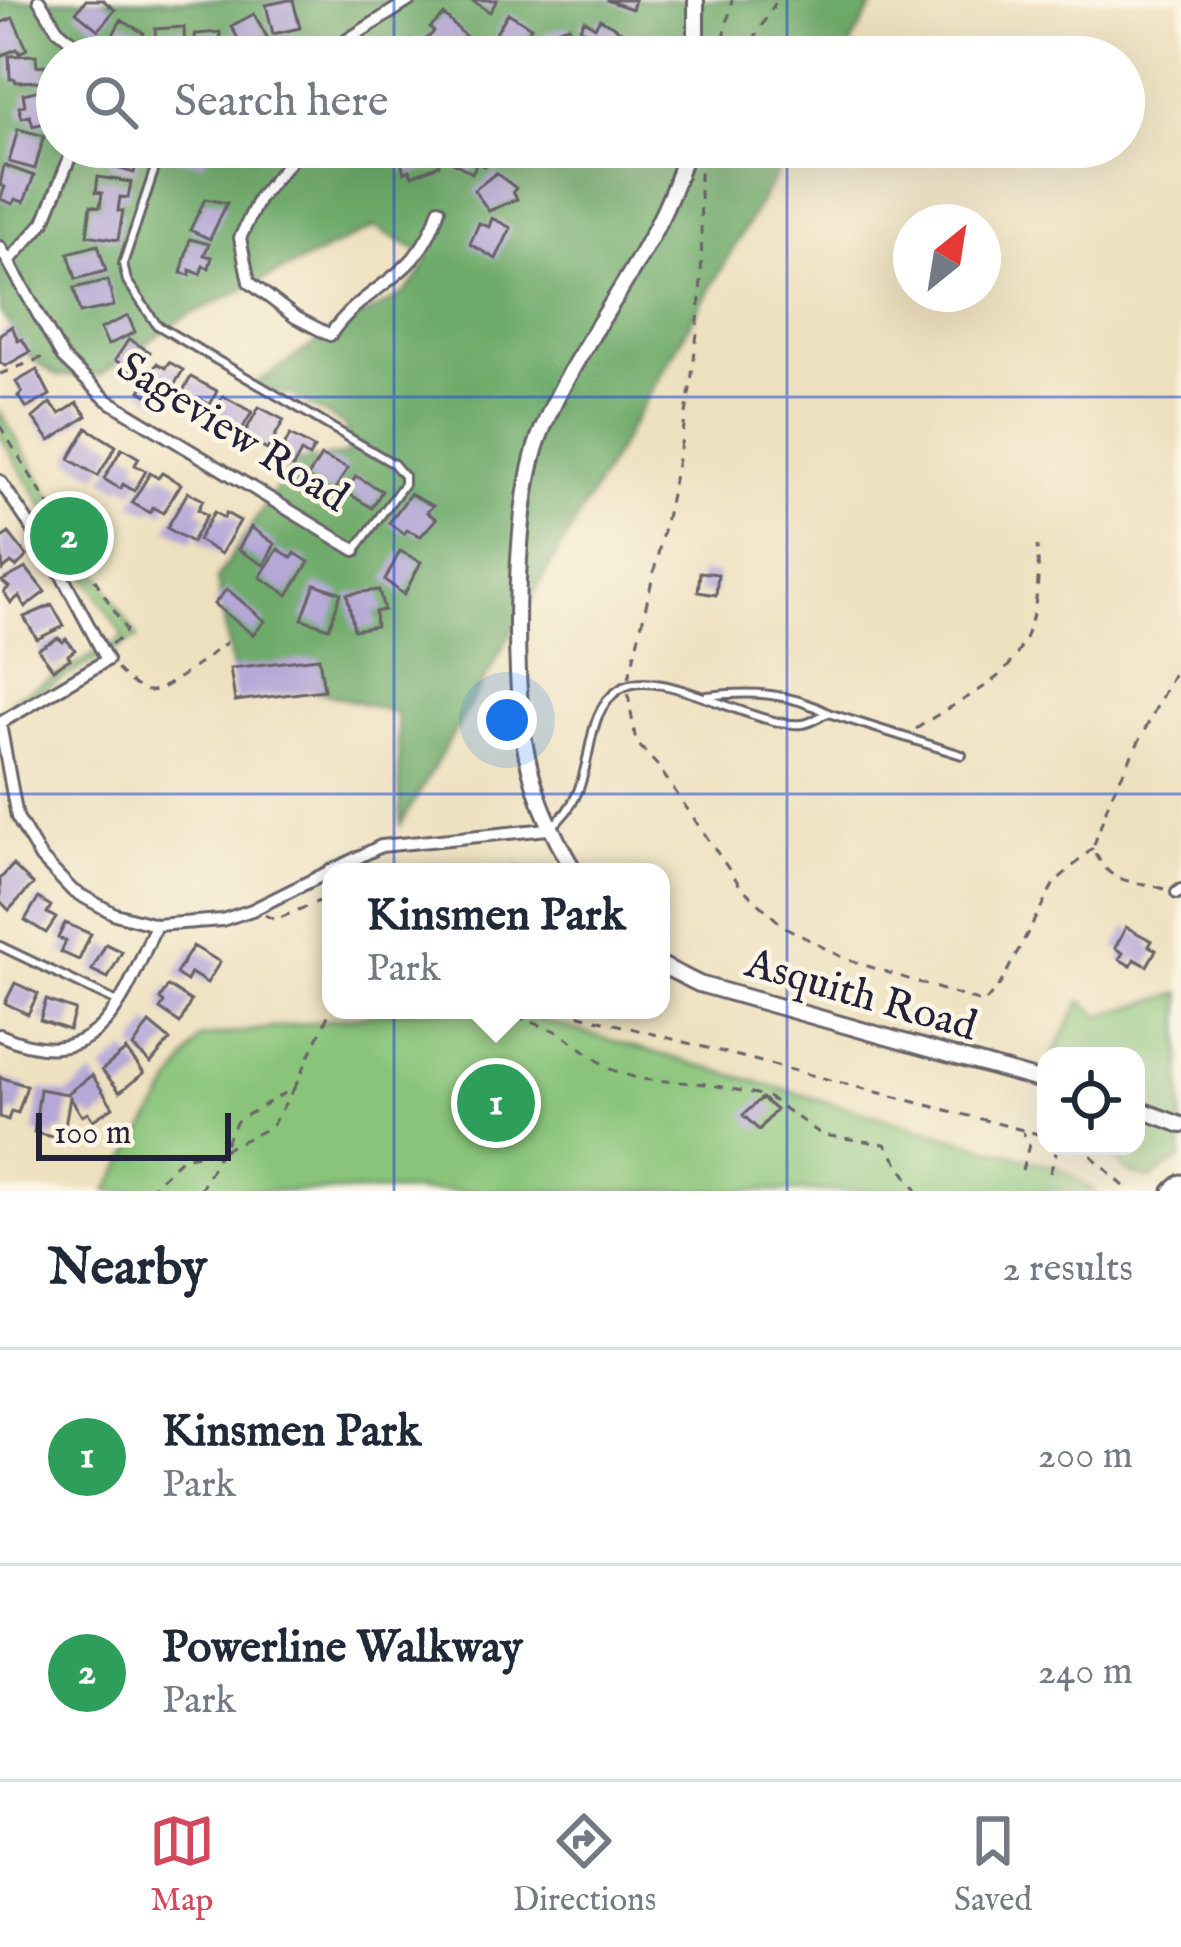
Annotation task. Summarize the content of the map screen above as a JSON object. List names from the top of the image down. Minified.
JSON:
{"streets":{"street":["Sageview Road","Asquith Road"]},"scale_bar":"100 m","north":"top right","page":{"search":"Search here","pins":["2","1"],"popup":["Kinsmen Park","Park"],"scale":"100 m","heading":["Nearby","2 results"],"list":[{"mark":"1","name":"Kinsmen Park","note":"Park","value":"200 m"},{"mark":"2","name":"Powerline Walkway","note":"Park","value":"240 m"}],"nav":["Map","Directions","Saved"]}}
